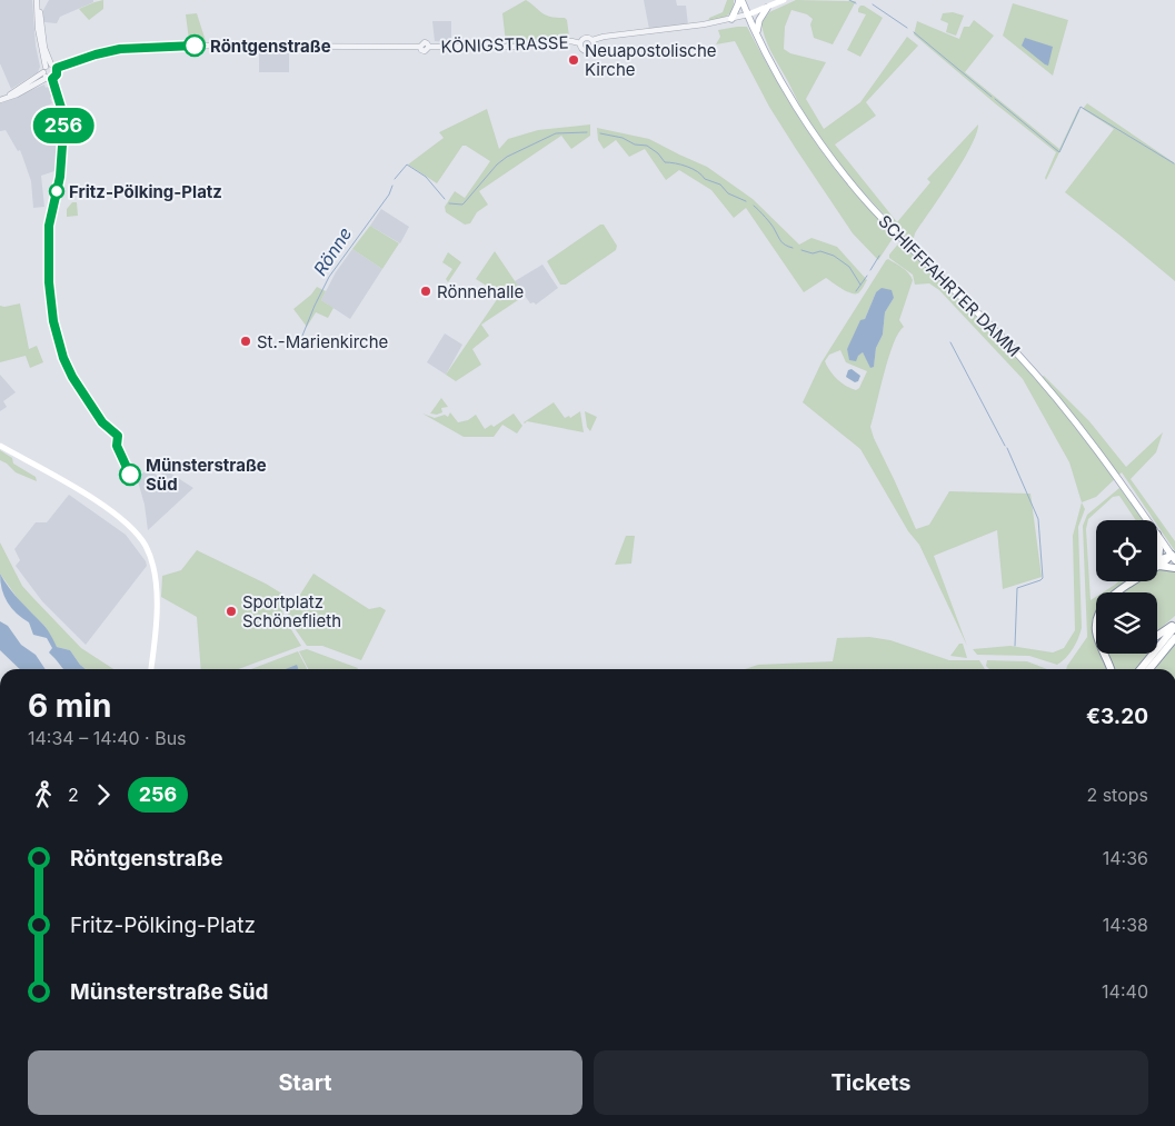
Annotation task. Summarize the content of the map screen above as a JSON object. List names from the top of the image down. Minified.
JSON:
{"streets":{"main road":["SCHIFFFAHRTER DAMM"],"street":["KÖNIGSTRASSE"]},"crossings":[["KÖNIGSTRASSE","SCHIFFFAHRTER DAMM"]],"water":["Rönne"],"places":["Röntgenstraße","Neuapostolische Kirche","Fritz-Pölking-Platz","Rönnehalle","St.-Marienkirche","Münsterstraße Süd","Sportplatz Schöneflieth"],"lines":["bus line 256"],"page":{"on_map":"256","heading":["6 min","14:34 – 14:40 · Bus","€3.20"],"legs":["2","256","2 stops"],"list":[{"name":"Röntgenstraße","value":"14:36"},{"name":"Fritz-Pölking-Platz","value":"14:38"},{"name":"Münsterstraße Süd","value":"14:40"}],"buttons":["Start","Tickets"]}}
